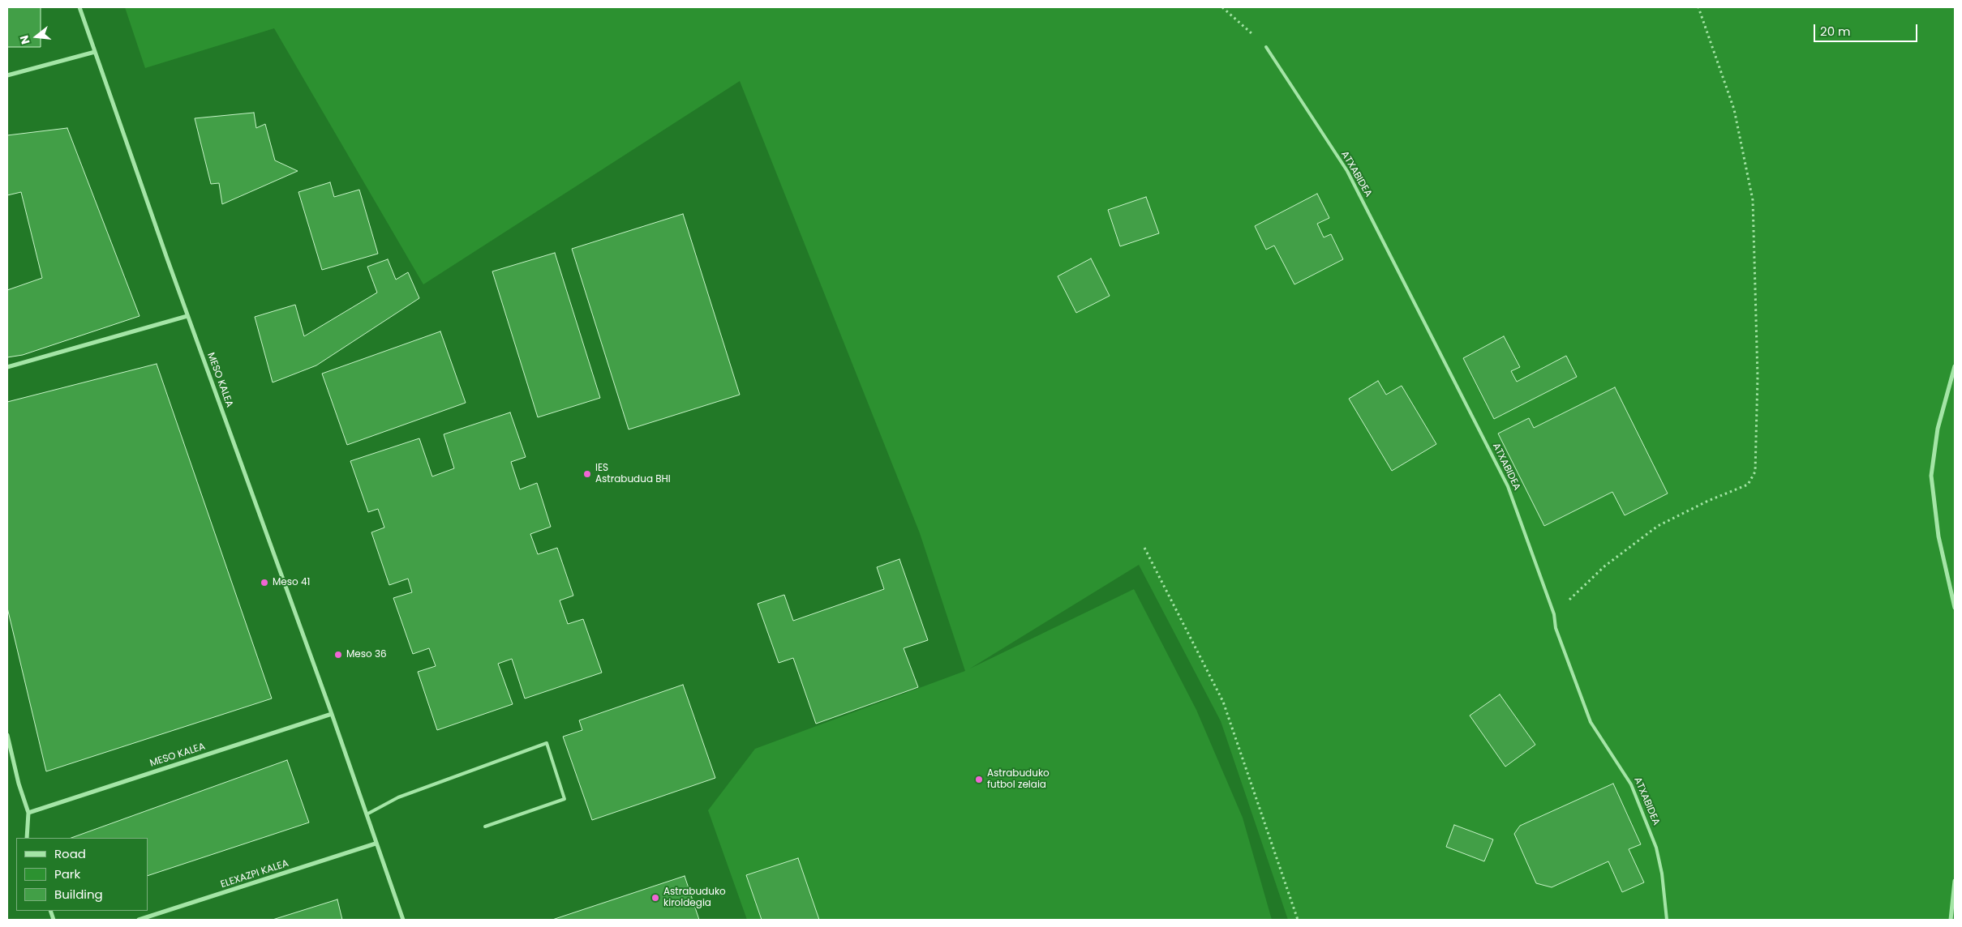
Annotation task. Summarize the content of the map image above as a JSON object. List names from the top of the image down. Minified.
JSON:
{"streets":{"street":["MESO KALEA","ELEXAZPI KALEA"],"lane":["ATXABIDEA"]},"crossings":[["MESO KALEA","ELEXAZPI KALEA"]],"places":["IES Astrabudua BHI","Meso 41","Meso 36","Astrabuduko futbol zelaia","Astrabuduko kiroldegia"],"legend":["Road","Park","Building"],"scale_bar":"20 m","north":"left"}
